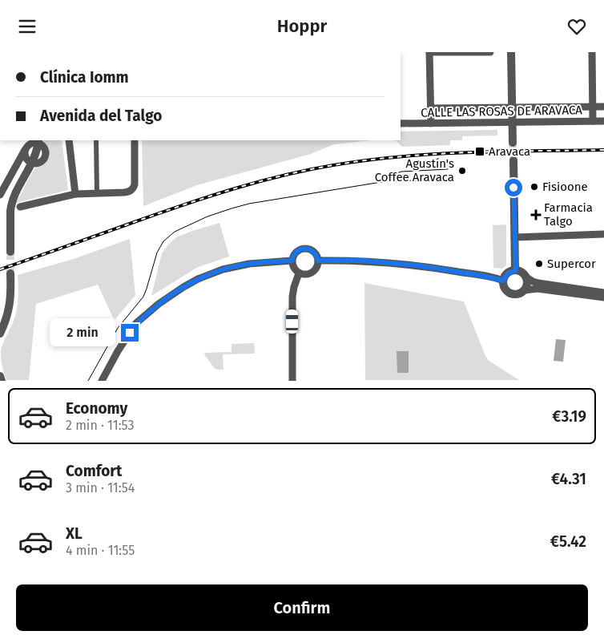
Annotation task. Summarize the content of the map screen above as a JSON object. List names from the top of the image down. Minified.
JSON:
{"streets":{"street":["CALLE LAS ROSAS DE ARAVACA"]},"places":{"transit":["Aravaca"],"other":["Agustín's Coffee Aravaca","Fisioone","Supercor"],"health":["Farmacia Talgo"]},"page":{"header":"Hoppr","banner":["Clínica Iomm","Avenida del Talgo"],"bubble":"2 min","list":[{"name":"Economy","note":"2 min · 11:53","value":"€3.19"},{"name":"Comfort","note":"3 min · 11:54","value":"€4.31"},{"name":"XL","note":"4 min · 11:55","value":"€5.42"}],"buttons":"Confirm"}}
